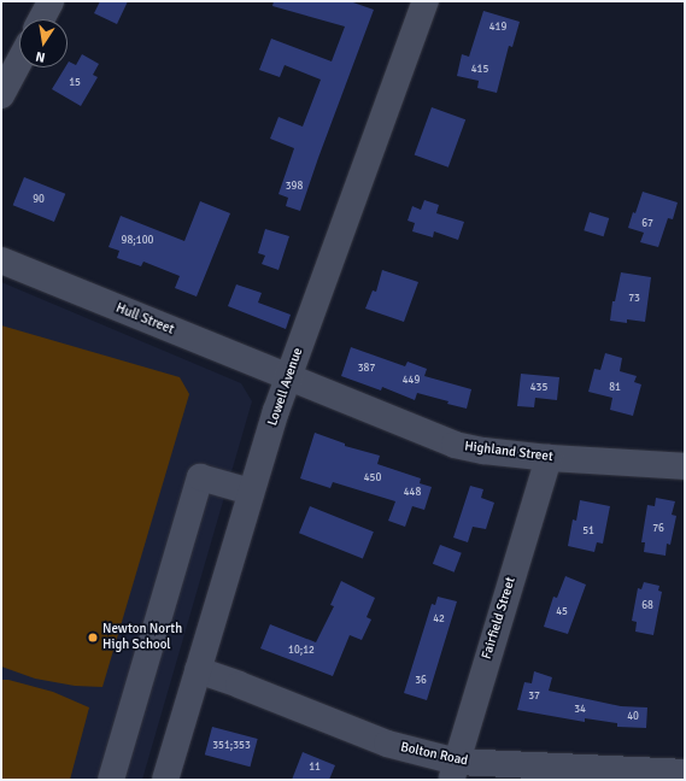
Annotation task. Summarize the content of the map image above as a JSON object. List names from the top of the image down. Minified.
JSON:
{"streets":{"street":["Hull Street","Lowell Avenue","Highland Street","Fairfield Street","Bolton Road"]},"crossings":[["Hull Street","Lowell Avenue"],["Hull Street","Highland Street"],["Lowell Avenue","Highland Street"],["Lowell Avenue","Bolton Road"],["Highland Street","Fairfield Street"],["Fairfield Street","Bolton Road"]],"places":["Newton North High School"],"house_numbers":["419","415","15","398","90","67","98;100","73","387","449","435","81","450","448","76","51","68","45","42","10;12","36","37","34","40","351;353","11"],"north":"bottom"}
